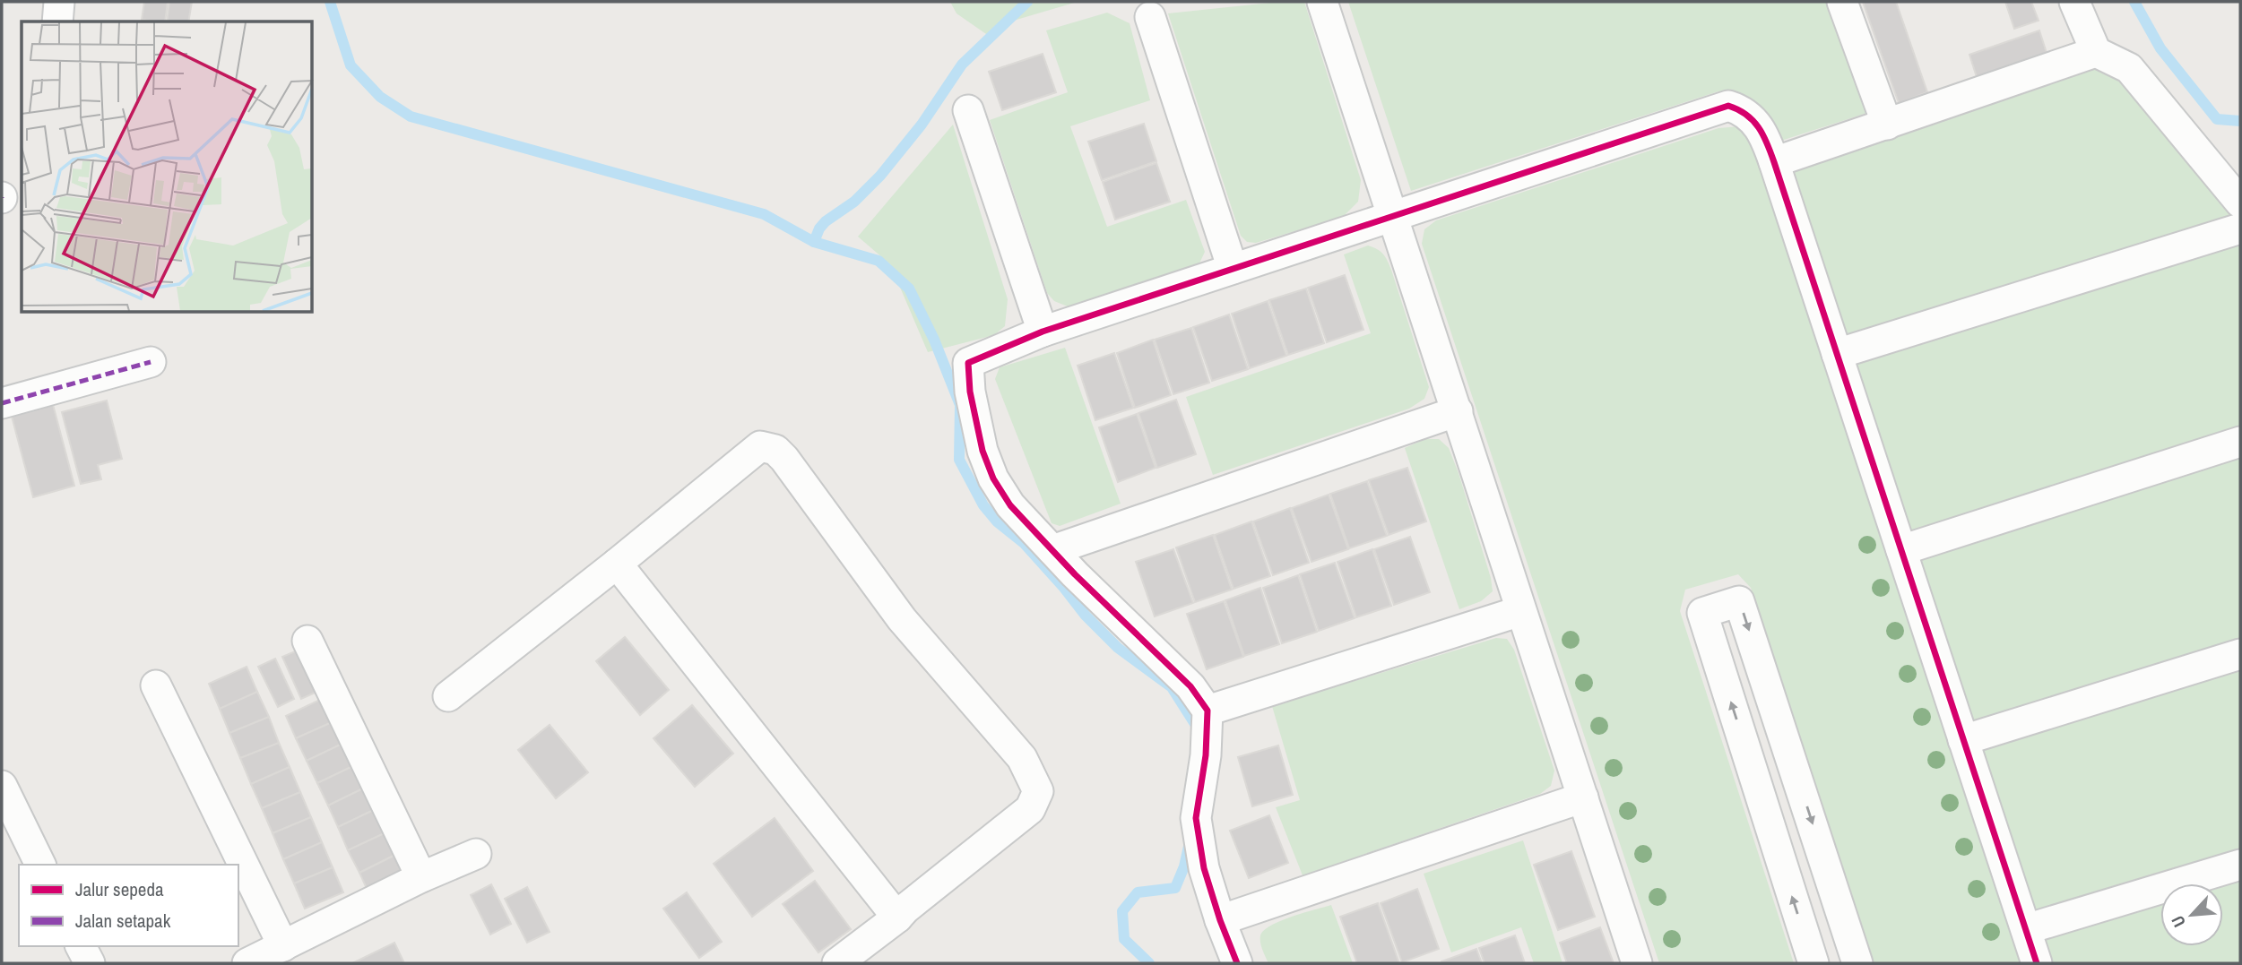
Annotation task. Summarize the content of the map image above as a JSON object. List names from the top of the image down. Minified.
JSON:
{"legend":["Jalur sepeda","Jalan setapak"],"north":"bottom left"}
